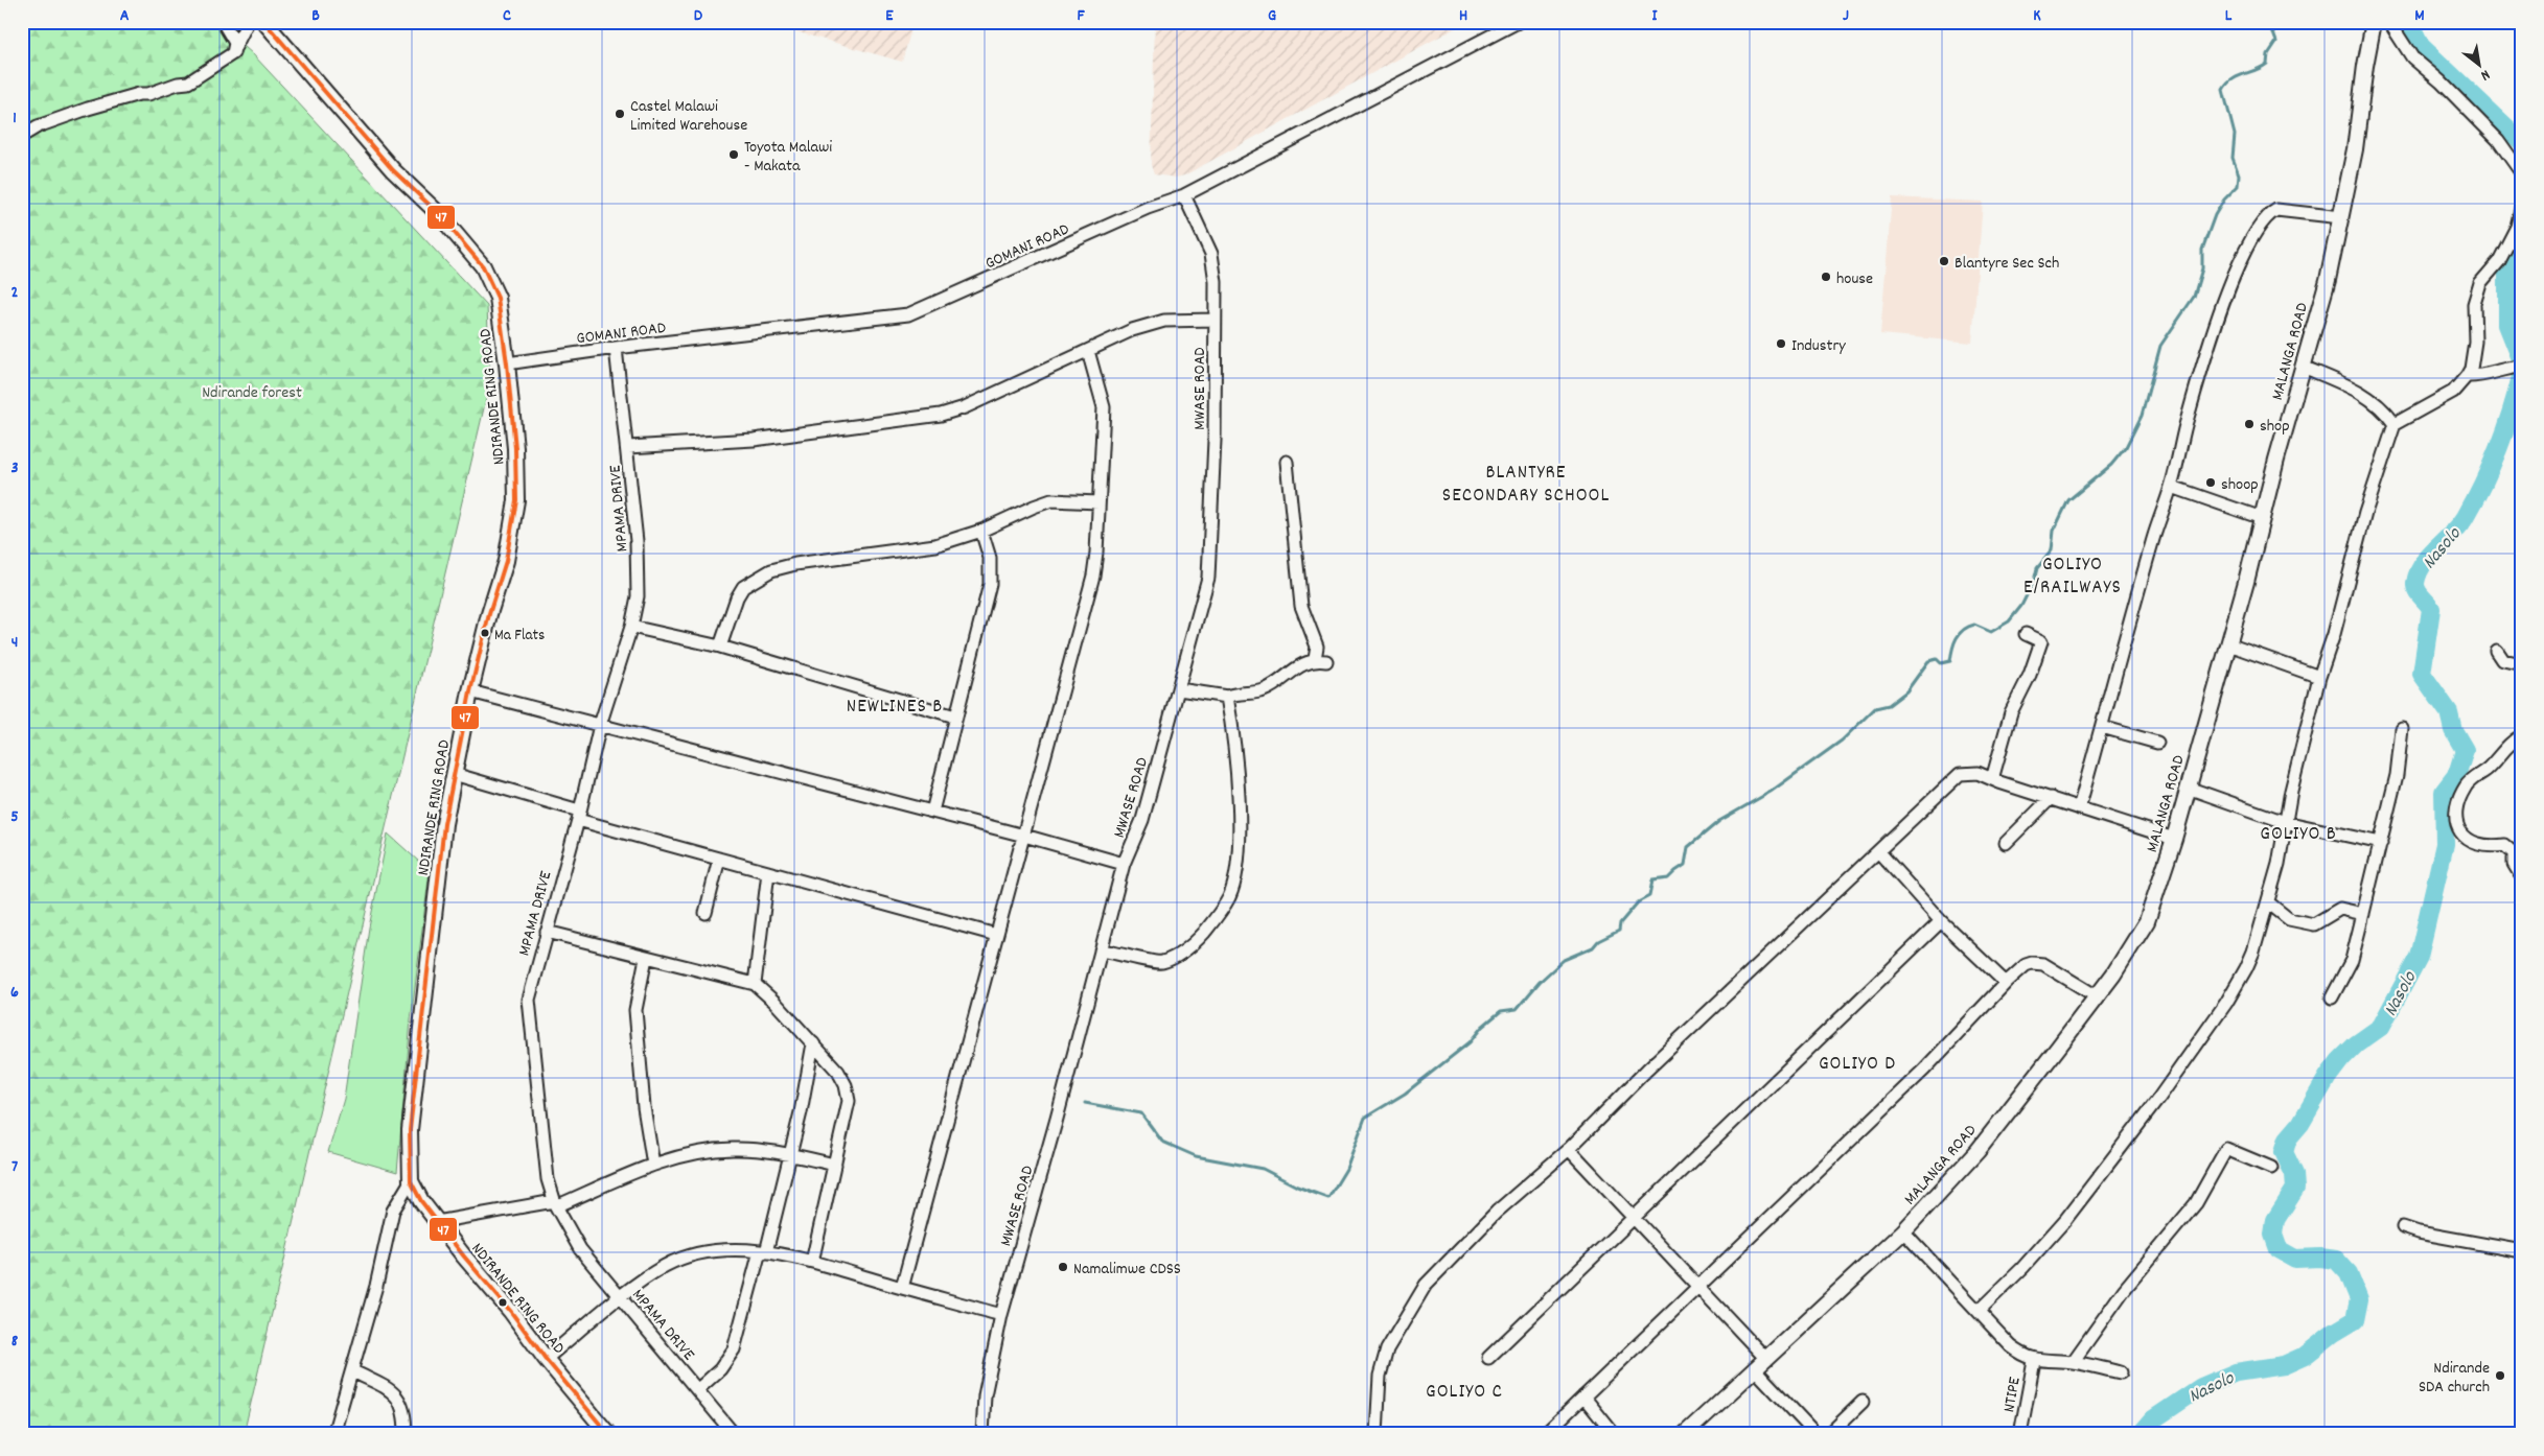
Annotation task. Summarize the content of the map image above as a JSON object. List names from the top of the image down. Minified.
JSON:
{"streets":{"street":["GOMANI ROAD","MALANGA ROAD","MWASE ROAD","NDIRANDE RING ROAD","MPAMA DRIVE","NTIPE"]},"crossings":[["GOMANI ROAD","MWASE ROAD"],["GOMANI ROAD","NDIRANDE RING ROAD"],["GOMANI ROAD","MPAMA DRIVE"]],"districts":["BLANTYRE SECONDARY SCHOOL","GOLIYO E/RAILWAYS","NEWLINES B","GOLIYO B","GOLIYO D","GOLIYO C"],"water":["Nasolo"],"parks":["Ndirande forest"],"places":["Castel Malawi Limited Warehouse","Toyota Malawi - Makata","Blantyre Sec Sch","house","Industry","shop","shoop","Ma Flats","Namalimwe CDSS","Ndirande SDA church"],"lines":["transit line 47"],"north":"bottom right","grid":{"columns":["A","B","C","D","E","F","G","H","I","J","K","L","M"],"rows":["1","2","3","4","5","6","7","8"]}}
